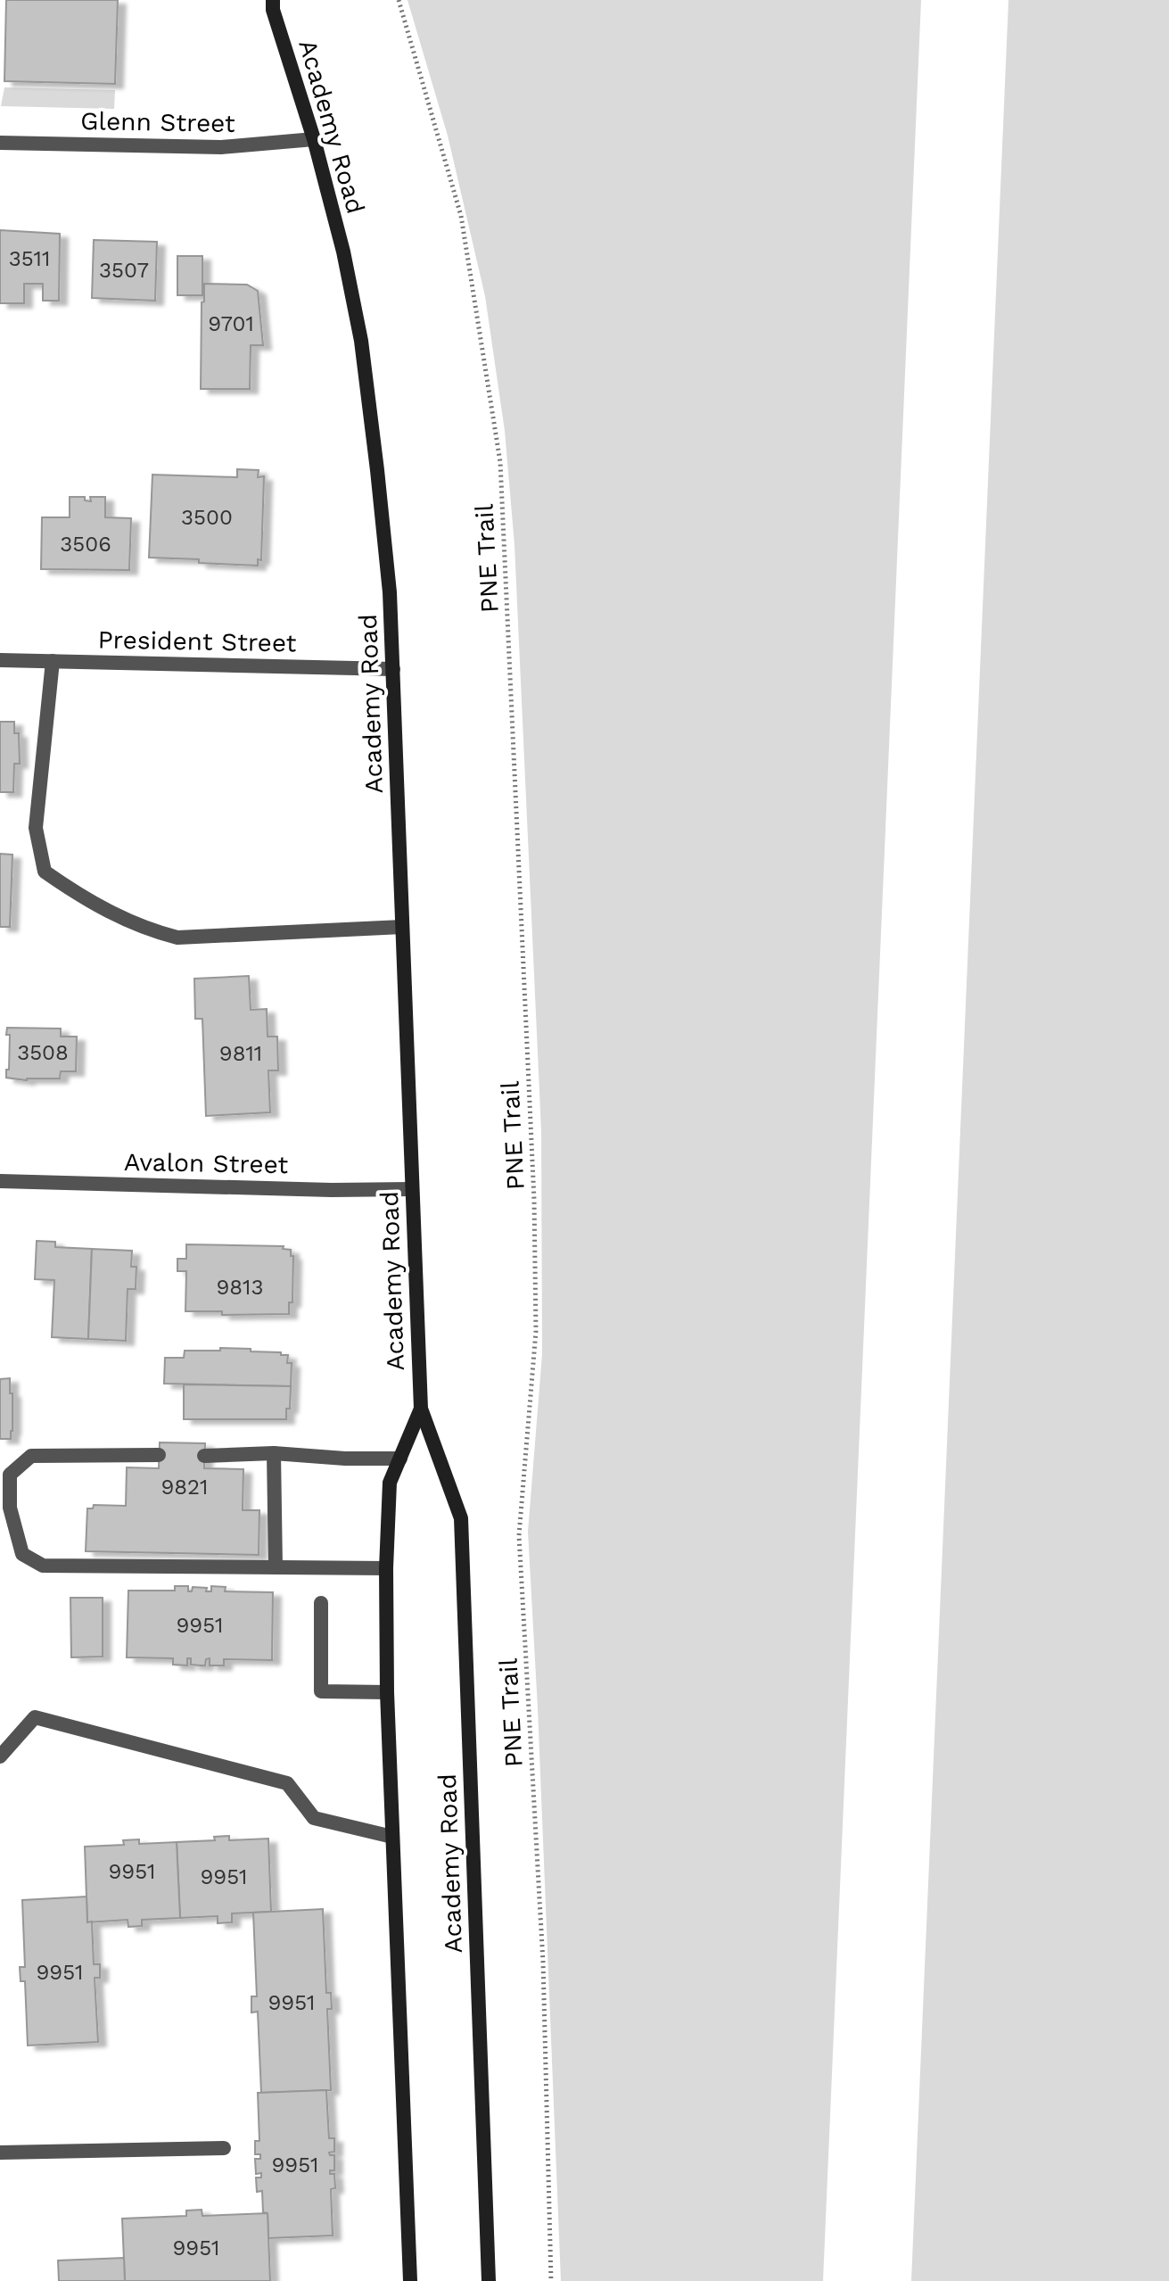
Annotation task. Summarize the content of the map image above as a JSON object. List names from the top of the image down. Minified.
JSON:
{"streets":{"main road":["Academy Road"],"street":["Glenn Street","President Street","Avalon Street"],"path":["PNE Trail"]},"crossings":[["Glenn Street","Academy Road"],["Academy Road","President Street"],["Academy Road","Avalon Street"]],"house_numbers":["3511","3507","9701","3500","3506","3508","9811","9813","9821","9951","9951","9951","9951","9951","9951","9951"]}
